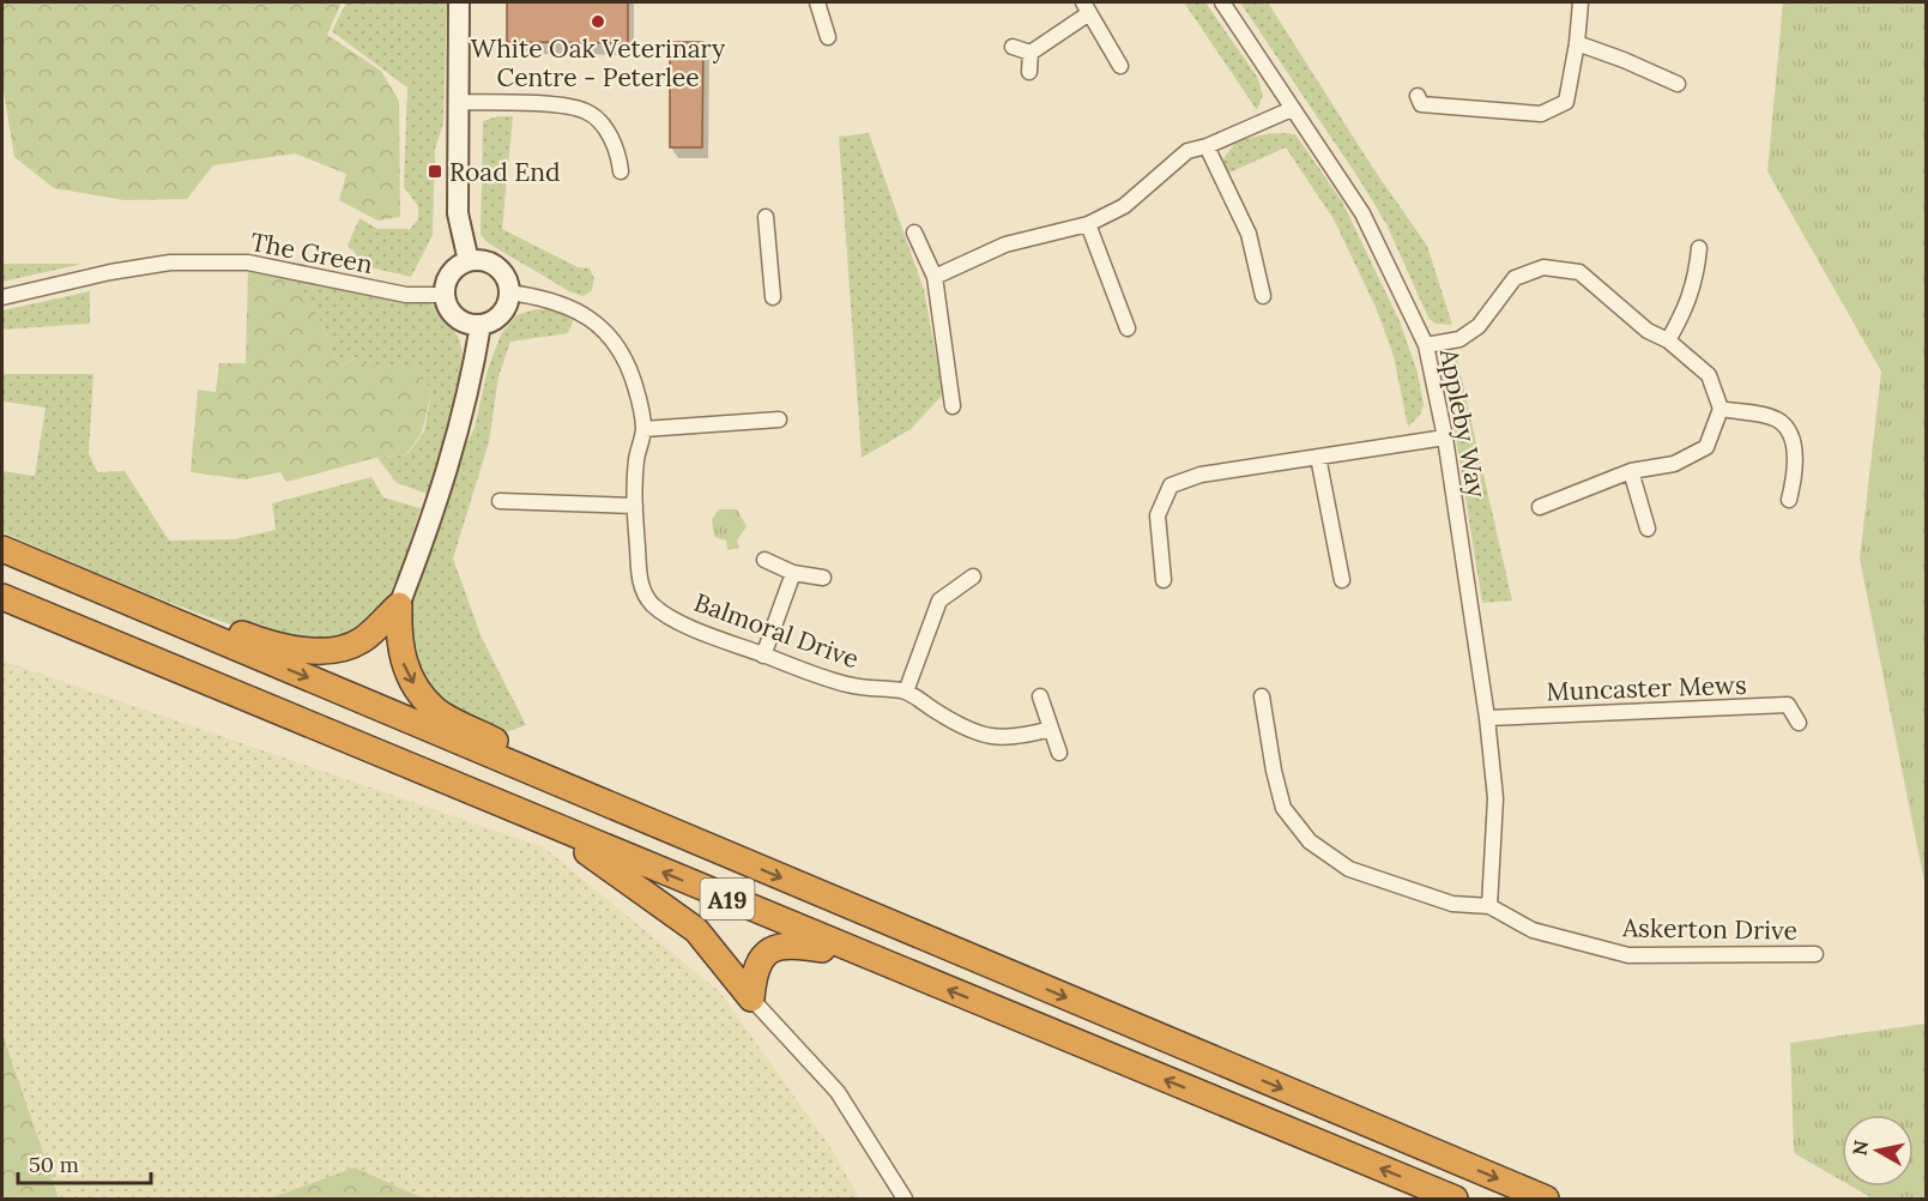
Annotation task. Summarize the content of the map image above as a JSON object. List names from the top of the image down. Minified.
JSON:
{"streets":{"highway":["A19"],"street":["The Green","Appleby Way","Balmoral Drive","Muncaster Mews","Askerton Drive"]},"crossings":[["The Green","Balmoral Drive"],["Appleby Way","Muncaster Mews"],["Appleby Way","Askerton Drive"]],"places":{"other":["White Oak Veterinary Centre - Peterlee"],"transit":["Road End"]},"scale_bar":"50 m","north":"left"}
